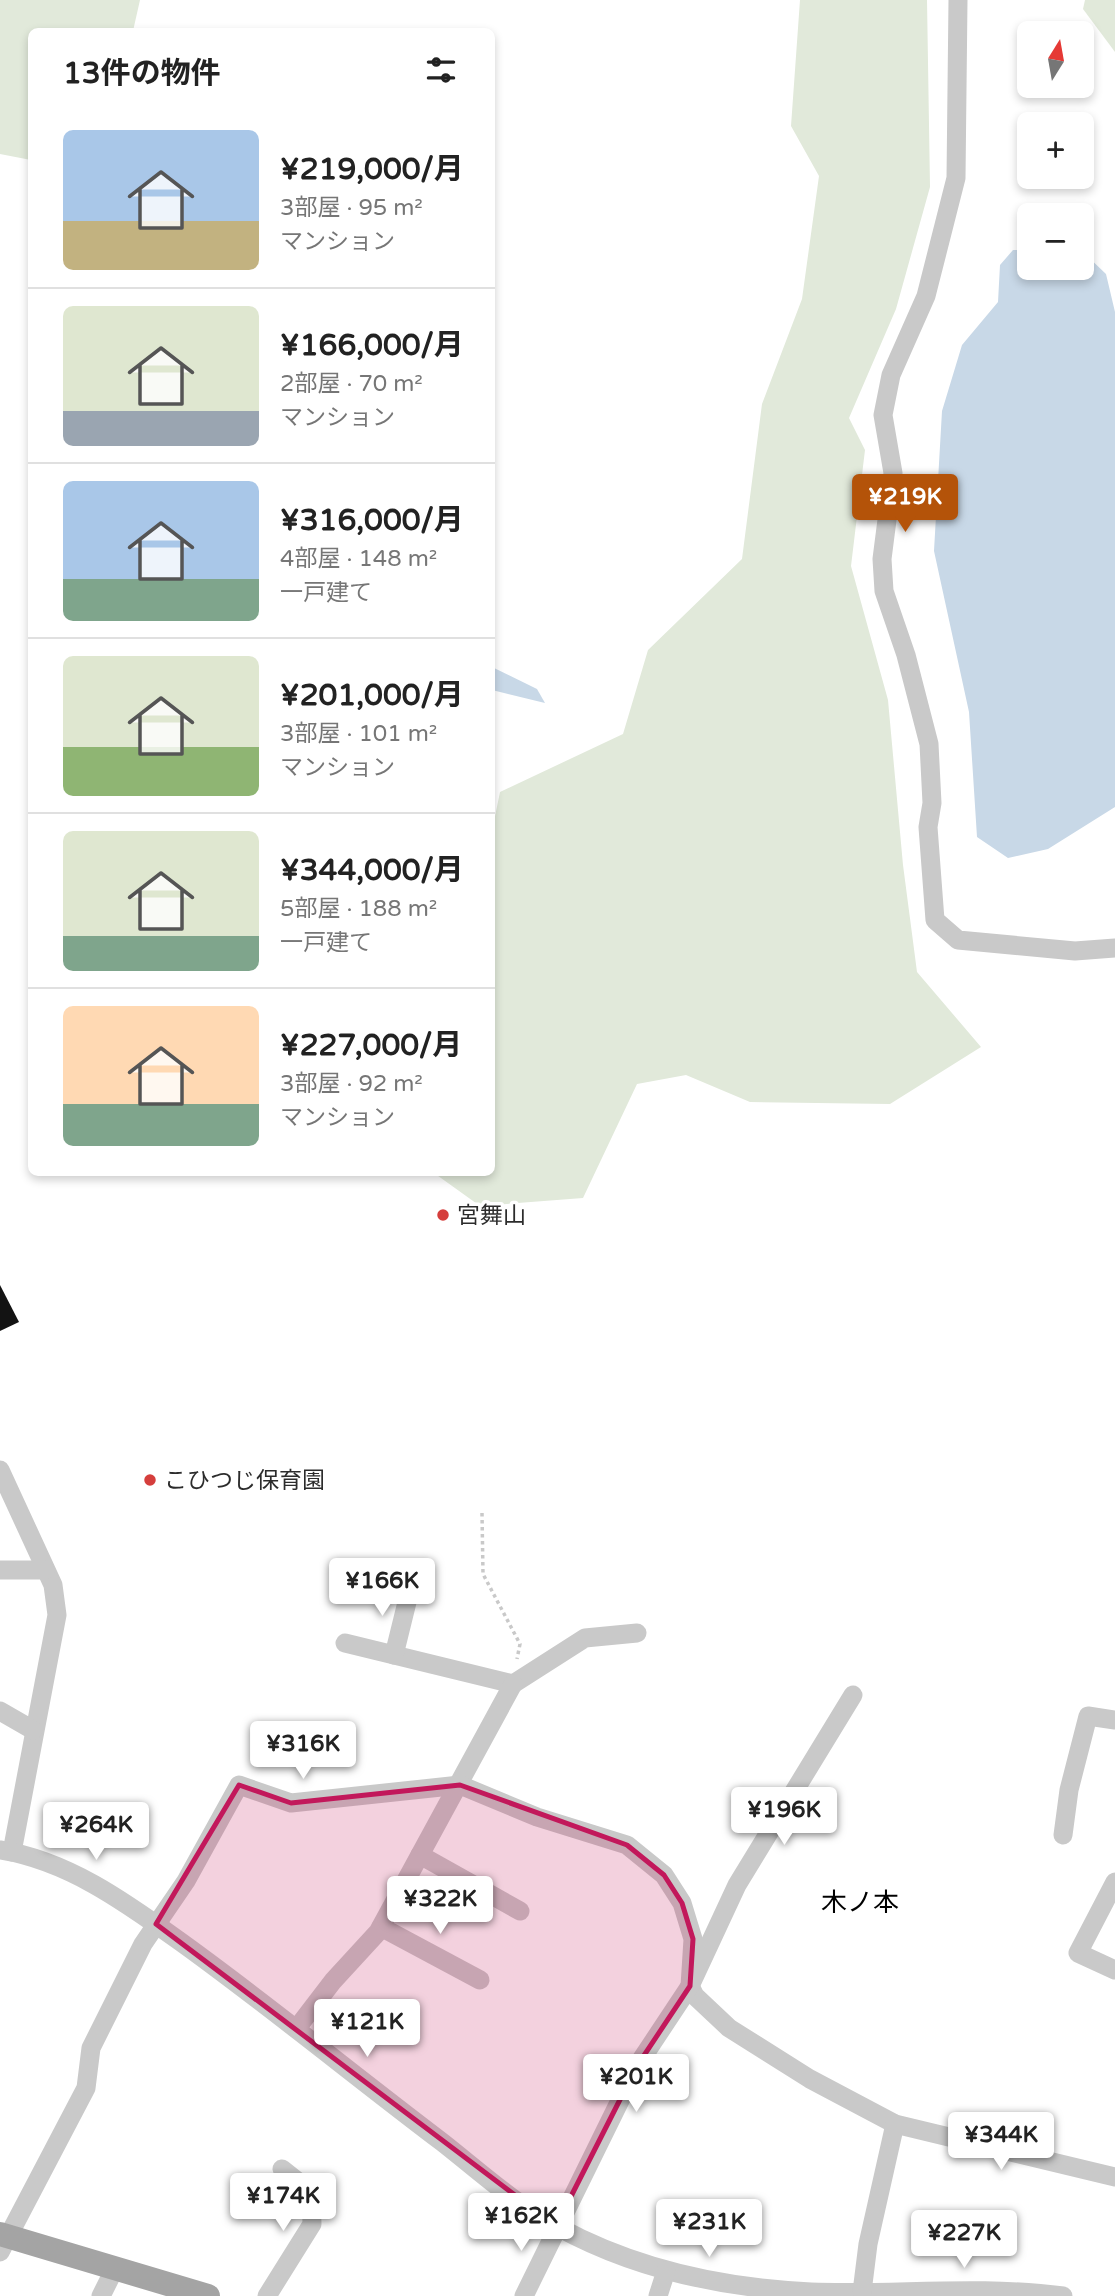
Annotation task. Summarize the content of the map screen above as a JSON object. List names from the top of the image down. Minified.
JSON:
{"districts":["木ノ本"],"places":["宮舞山","こひつじ保育園"],"north":"top","page":{"map_buttons":["+","−"],"heading":"13件の物件","list":[{"name":"¥219,000/月","note":"3部屋 · 95 m² · マンション"},{"name":"¥166,000/月","note":"2部屋 · 70 m² · マンション"},{"name":"¥316,000/月","note":"4部屋 · 148 m² · 一戸建て"},{"name":"¥201,000/月","note":"3部屋 · 101 m² · マンション"},{"name":"¥344,000/月","note":"5部屋 · 188 m² · 一戸建て"},{"name":"¥227,000/月","note":"3部屋 · 92 m² · マンション"}],"price":["¥219K","¥166K","¥316K","¥196K","¥264K","¥322K","¥121K","¥201K","¥344K","¥174K","¥162K","¥231K","¥227K"]}}
